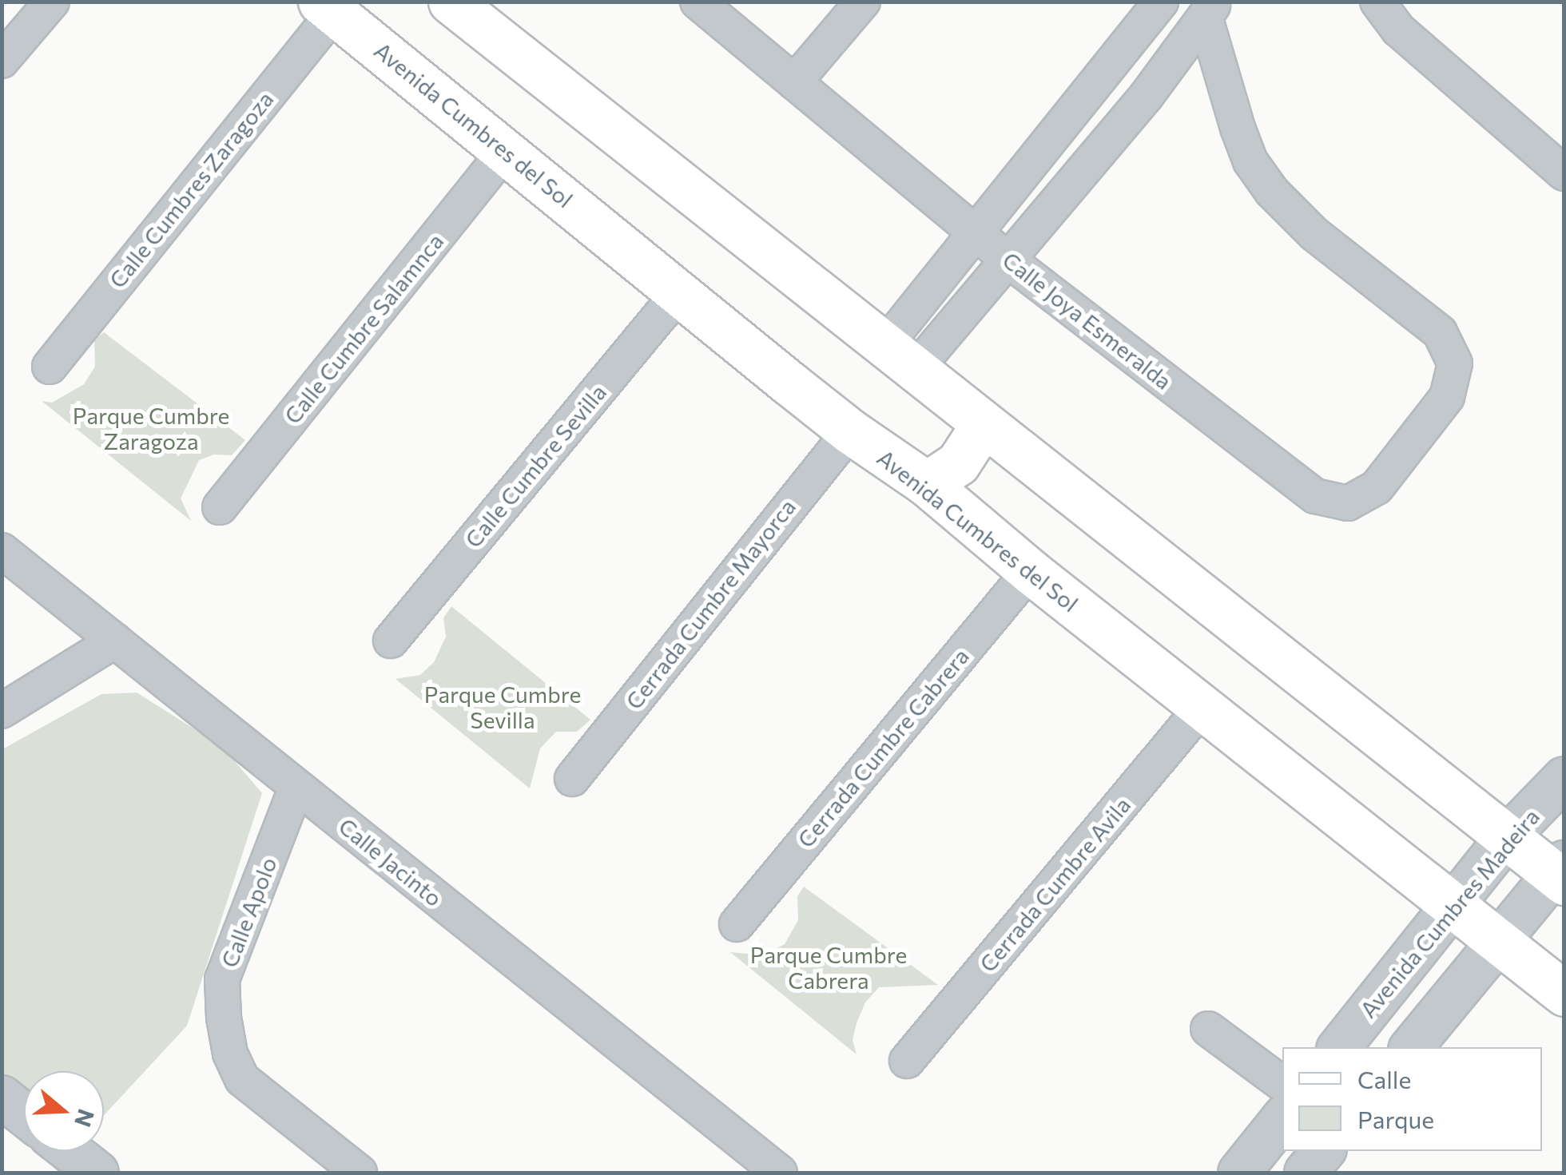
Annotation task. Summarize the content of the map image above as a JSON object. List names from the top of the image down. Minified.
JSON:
{"streets":{"main road":["Avenida Cumbres del Sol"],"street":["Calle Cumbres Zaragoza","Calle Joya Esmeralda","Calle Cumbre Salamnca","Calle Cumbre Sevilla","Cerrada Cumbre Mayorca","Cerrada Cumbre Cabrera","Calle Jacinto","Cerrada Cumbre Avila","Calle Apolo","Avenida Cumbres Madeira"]},"crossings":[["Avenida Cumbres del Sol","Calle Cumbres Zaragoza"],["Avenida Cumbres del Sol","Calle Cumbre Salamnca"],["Avenida Cumbres del Sol","Calle Cumbre Sevilla"],["Avenida Cumbres del Sol","Cerrada Cumbre Mayorca"],["Avenida Cumbres del Sol","Cerrada Cumbre Cabrera"],["Avenida Cumbres del Sol","Cerrada Cumbre Avila"],["Avenida Cumbres del Sol","Avenida Cumbres Madeira"],["Calle Jacinto","Calle Apolo"]],"parks":["Parque Cumbre Zaragoza","Parque Cumbre Sevilla","Parque Cumbre Cabrera"],"legend":["Calle","Parque"],"north":"right"}
